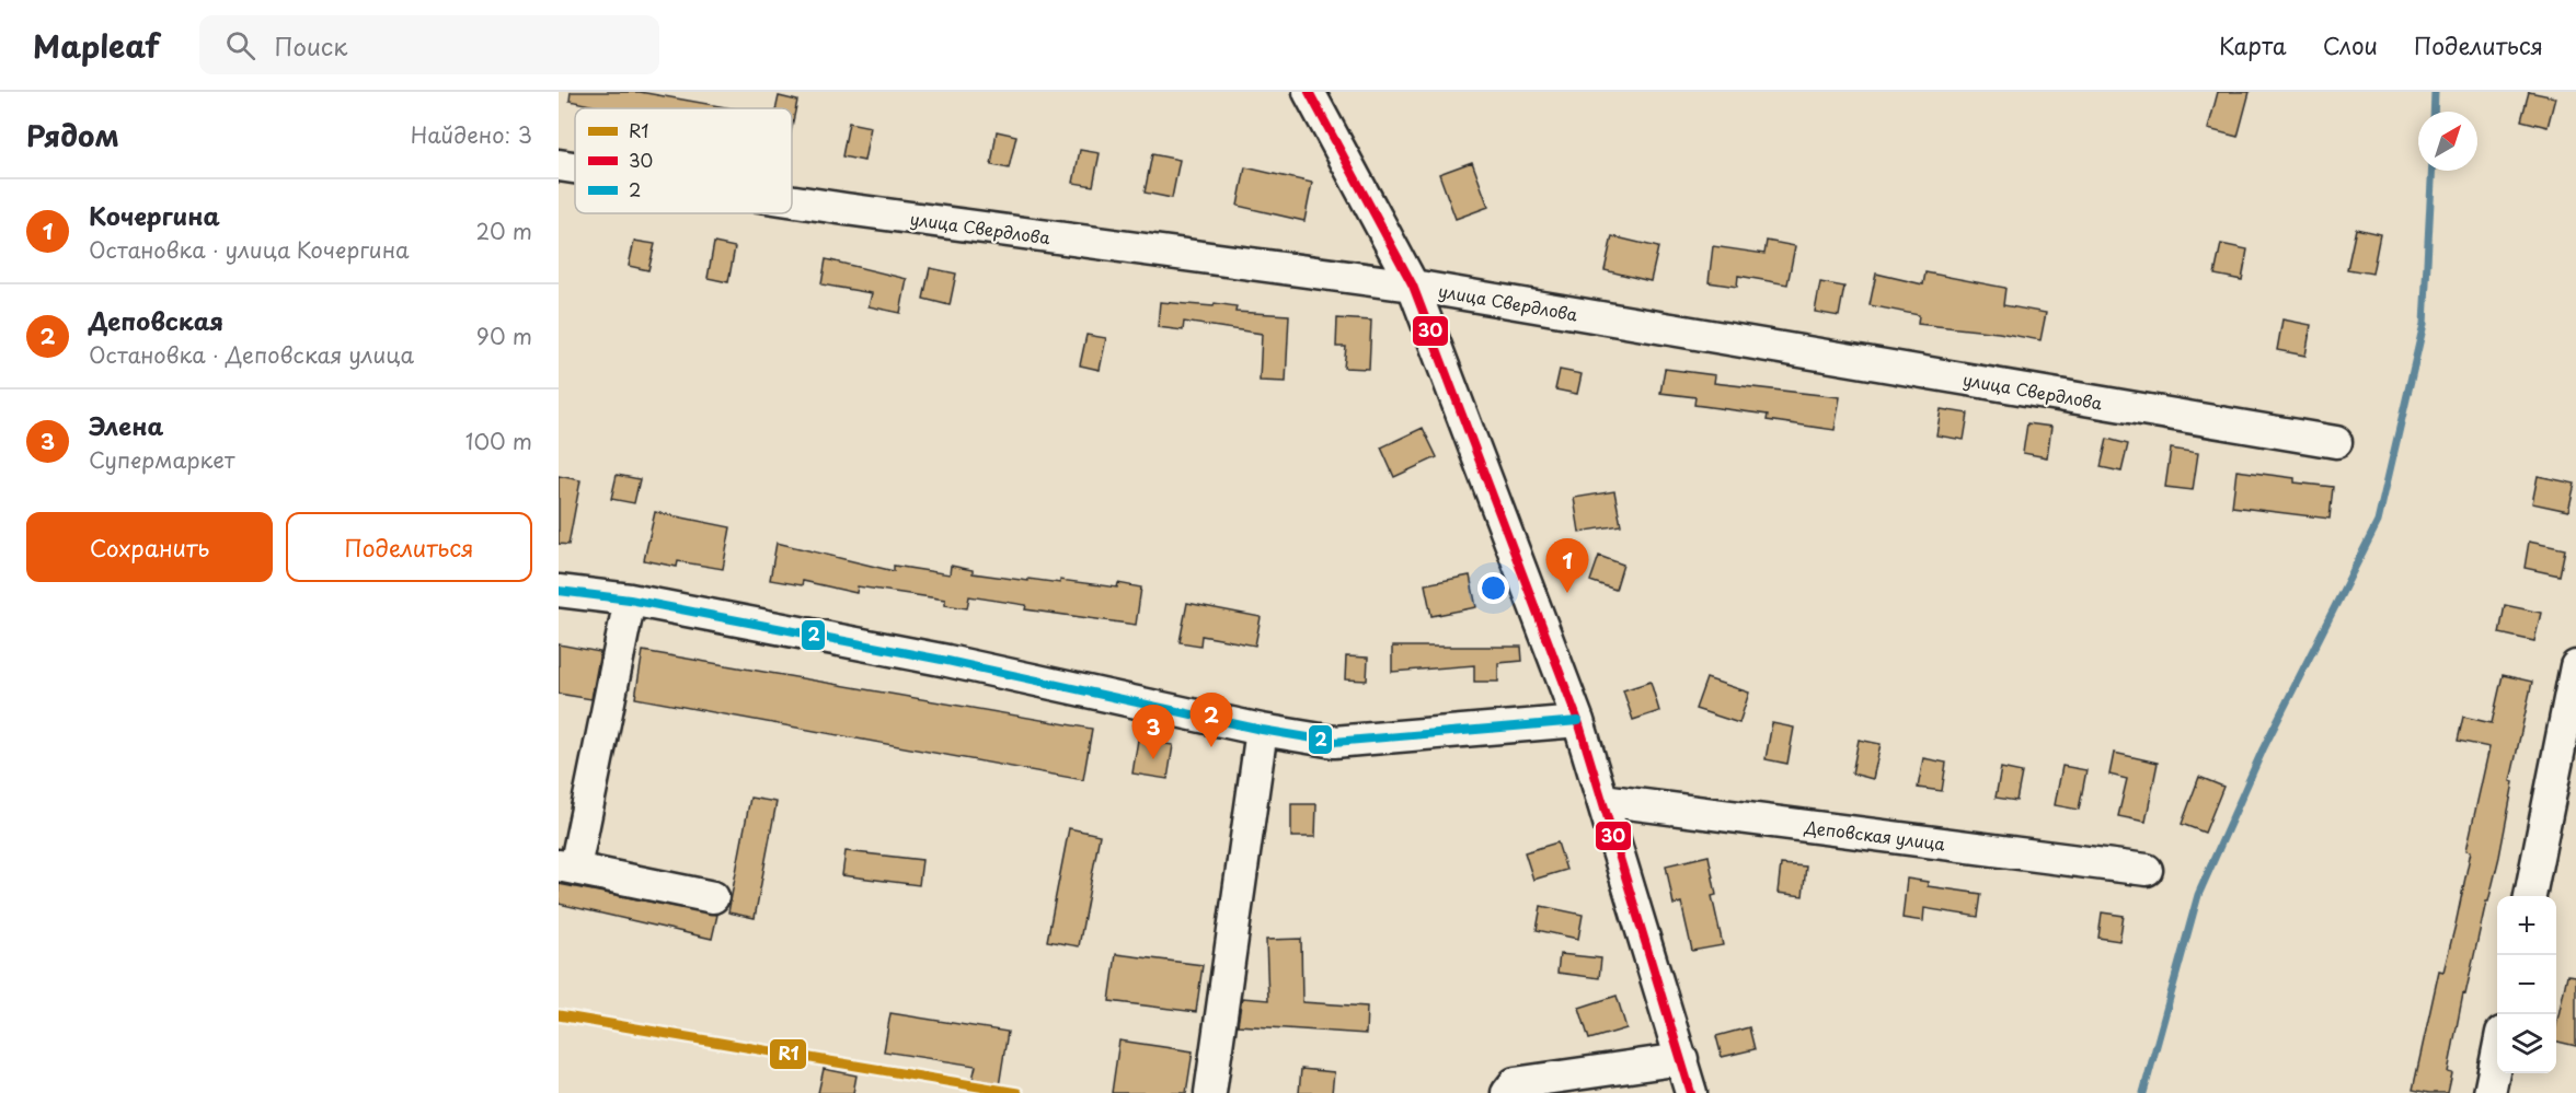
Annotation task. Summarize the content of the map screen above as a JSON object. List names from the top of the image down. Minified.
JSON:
{"streets":{"street":["улица Свердлова","Деповская улица"]},"lines":["transit line 30","transit line 2","transit line R1"],"legend":["R1","30","2"],"north":"top right","page":{"header":"Mapleaf","search":"Поиск","nav":["Карта","Слои","Поделиться"],"heading":["Рядом","Найдено: 3"],"list":[{"mark":"1","name":"Кочергина","note":"Остановка · улица Кочергина","value":"20 m"},{"mark":"2","name":"Деповская","note":"Остановка · Деповская улица","value":"90 m"},{"mark":"3","name":"Элена","note":"Супермаркет","value":"100 m"}],"buttons":["Сохранить","Поделиться"],"pins":["1","2","3"],"map_buttons":["+","−"]}}
